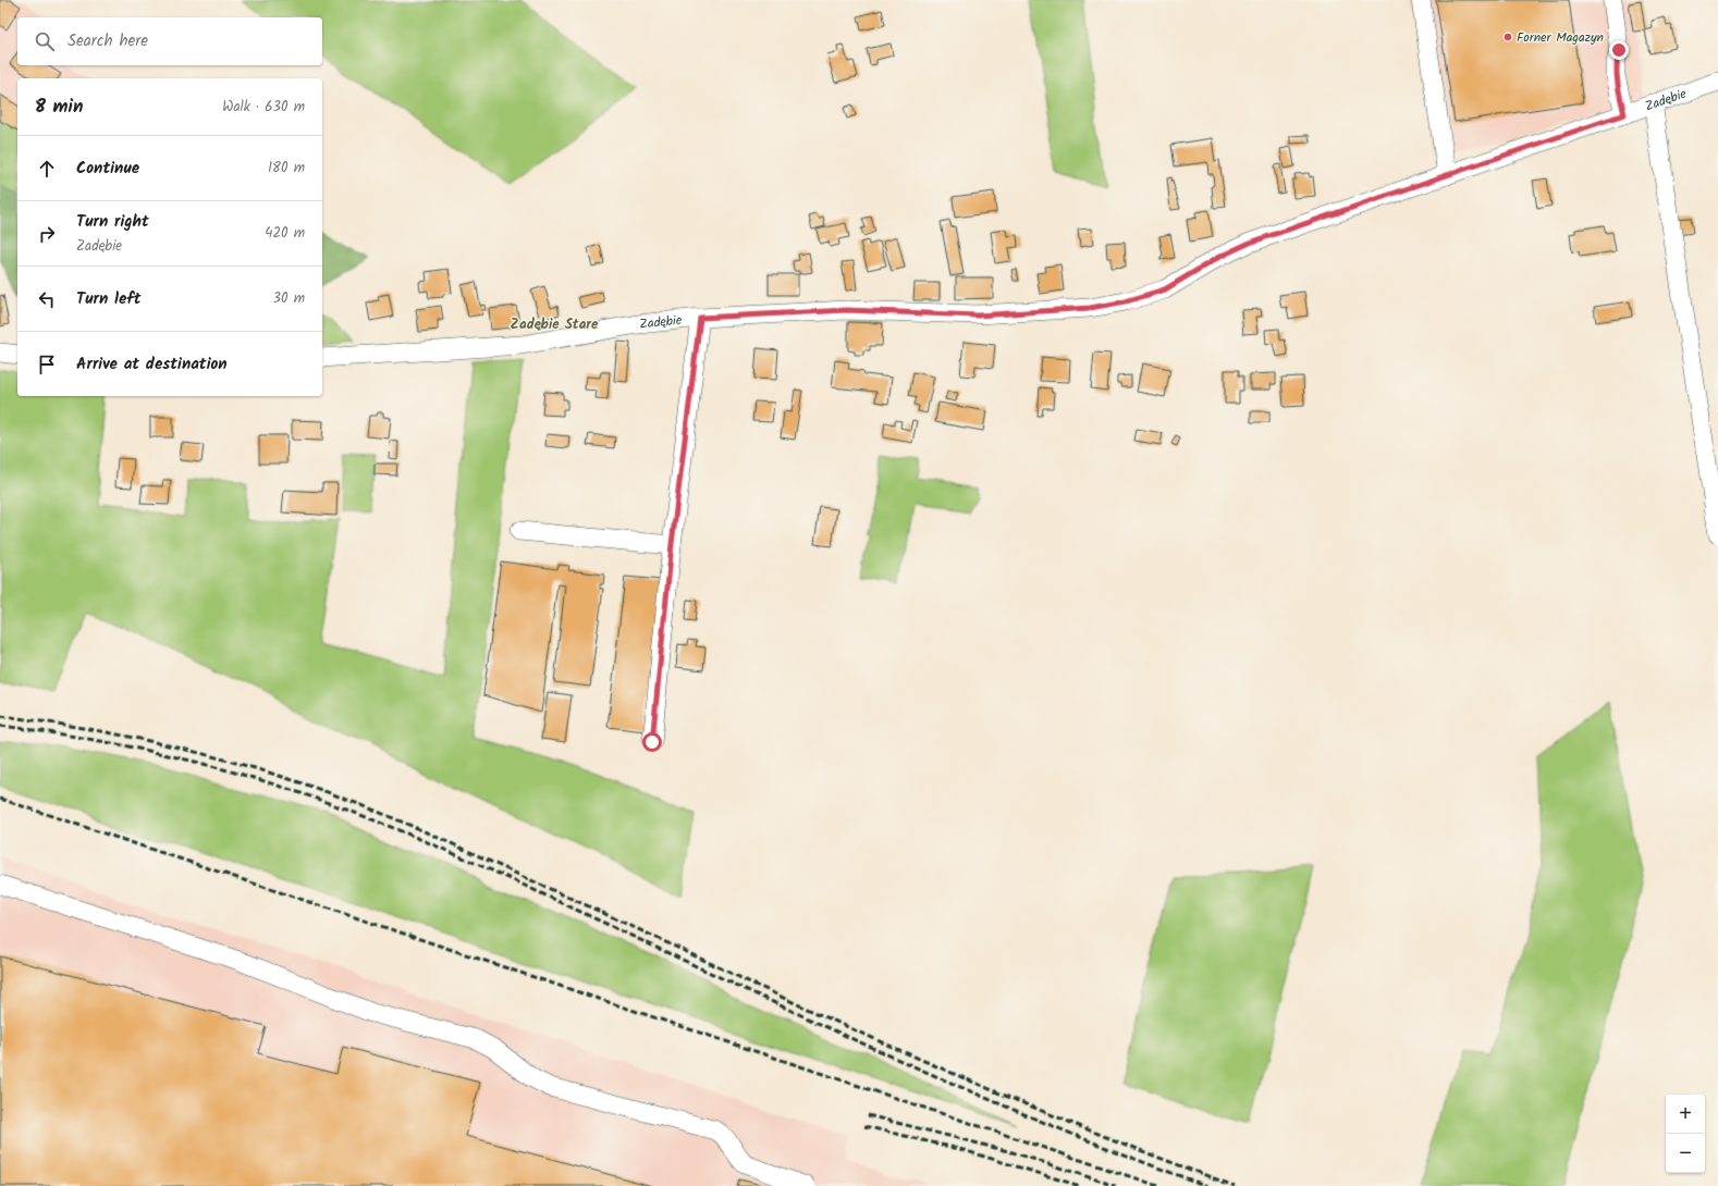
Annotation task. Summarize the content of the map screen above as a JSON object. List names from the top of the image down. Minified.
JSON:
{"streets":{"street":["Zadębie"]},"districts":["Zadębie Stare"],"places":["Forner Magazyn"],"page":{"search":"Search here","heading":["8 min","Walk · 630 m"],"list":[["Continue","180 m"],["Turn right","Zadębie","420 m"],["Turn left","30 m"],"Arrive at destination"],"map_buttons":["+","−"]}}
